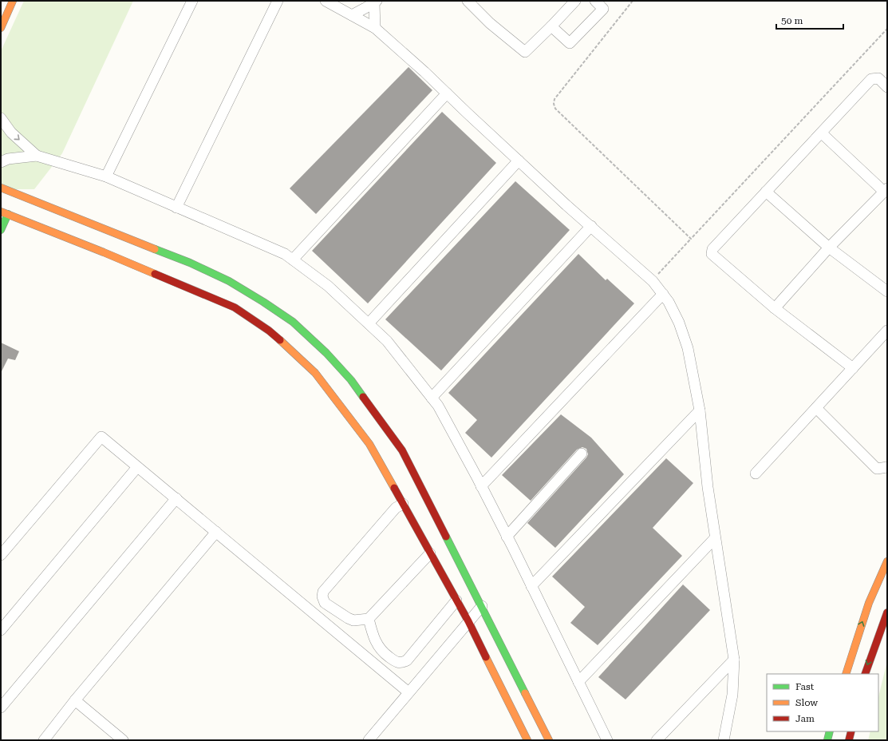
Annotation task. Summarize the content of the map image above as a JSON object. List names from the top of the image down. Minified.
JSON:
{"legend":["Fast","Slow","Jam"],"scale_bar":"50 m"}
